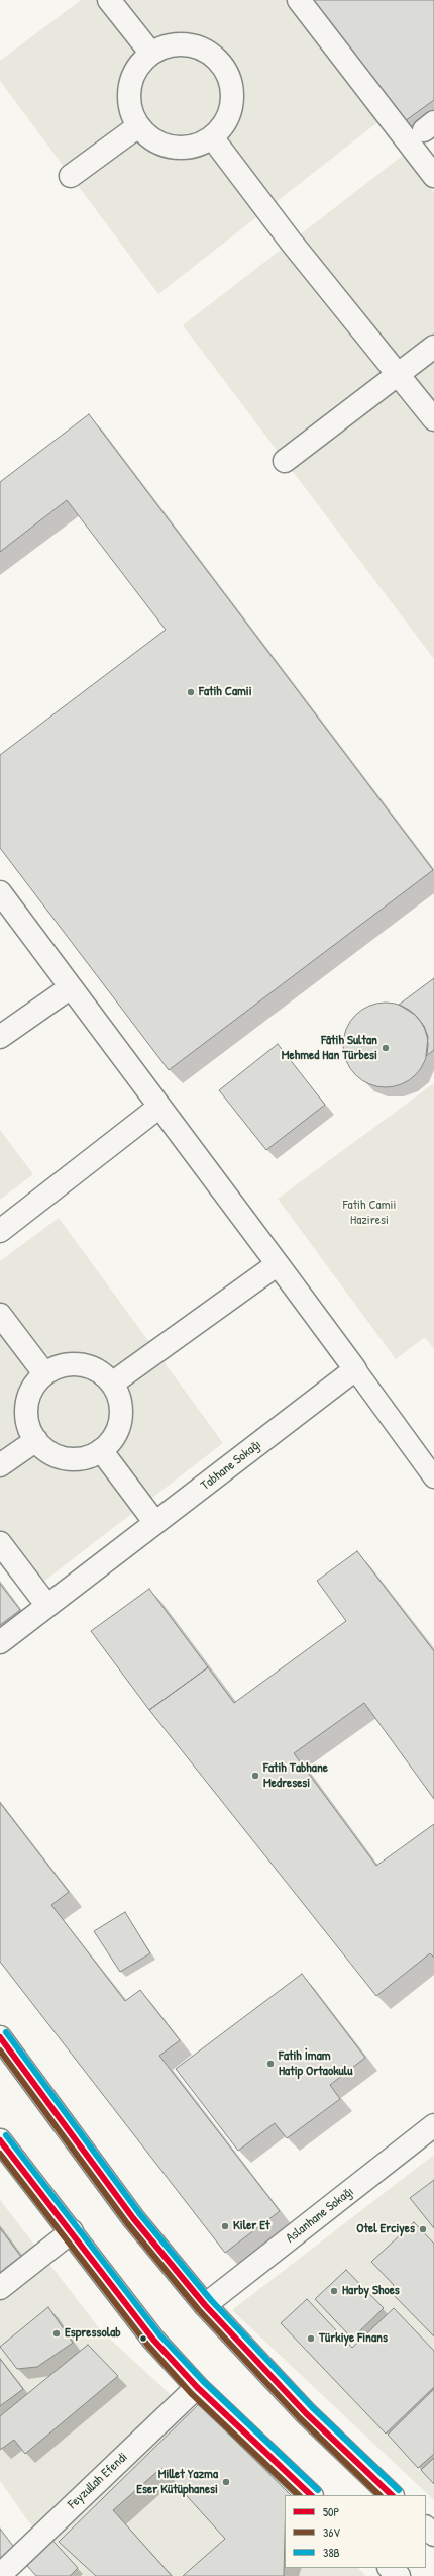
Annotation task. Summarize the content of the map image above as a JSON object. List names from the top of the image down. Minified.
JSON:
{"streets":{"street":["Tabhane Sokağı","Aslanhane Sokağı","Feyzullah Efendi"]},"parks":["Fatih Camii Haziresi"],"places":["Fatih Camii","Fâtih Sultan Mehmed Han Türbesi","Fatih Tabhane Medresesi","Fatih İmam Hatip Ortaokulu","Kiler Et","Otel Erciyes","Harby Shoes","Espressolab","Türkiye Finans","Millet Yazma Eser Kütüphanesi"],"lines":["transit line 38B","transit line 50P","transit line 36V"],"legend":["50P","36V","38B"]}
